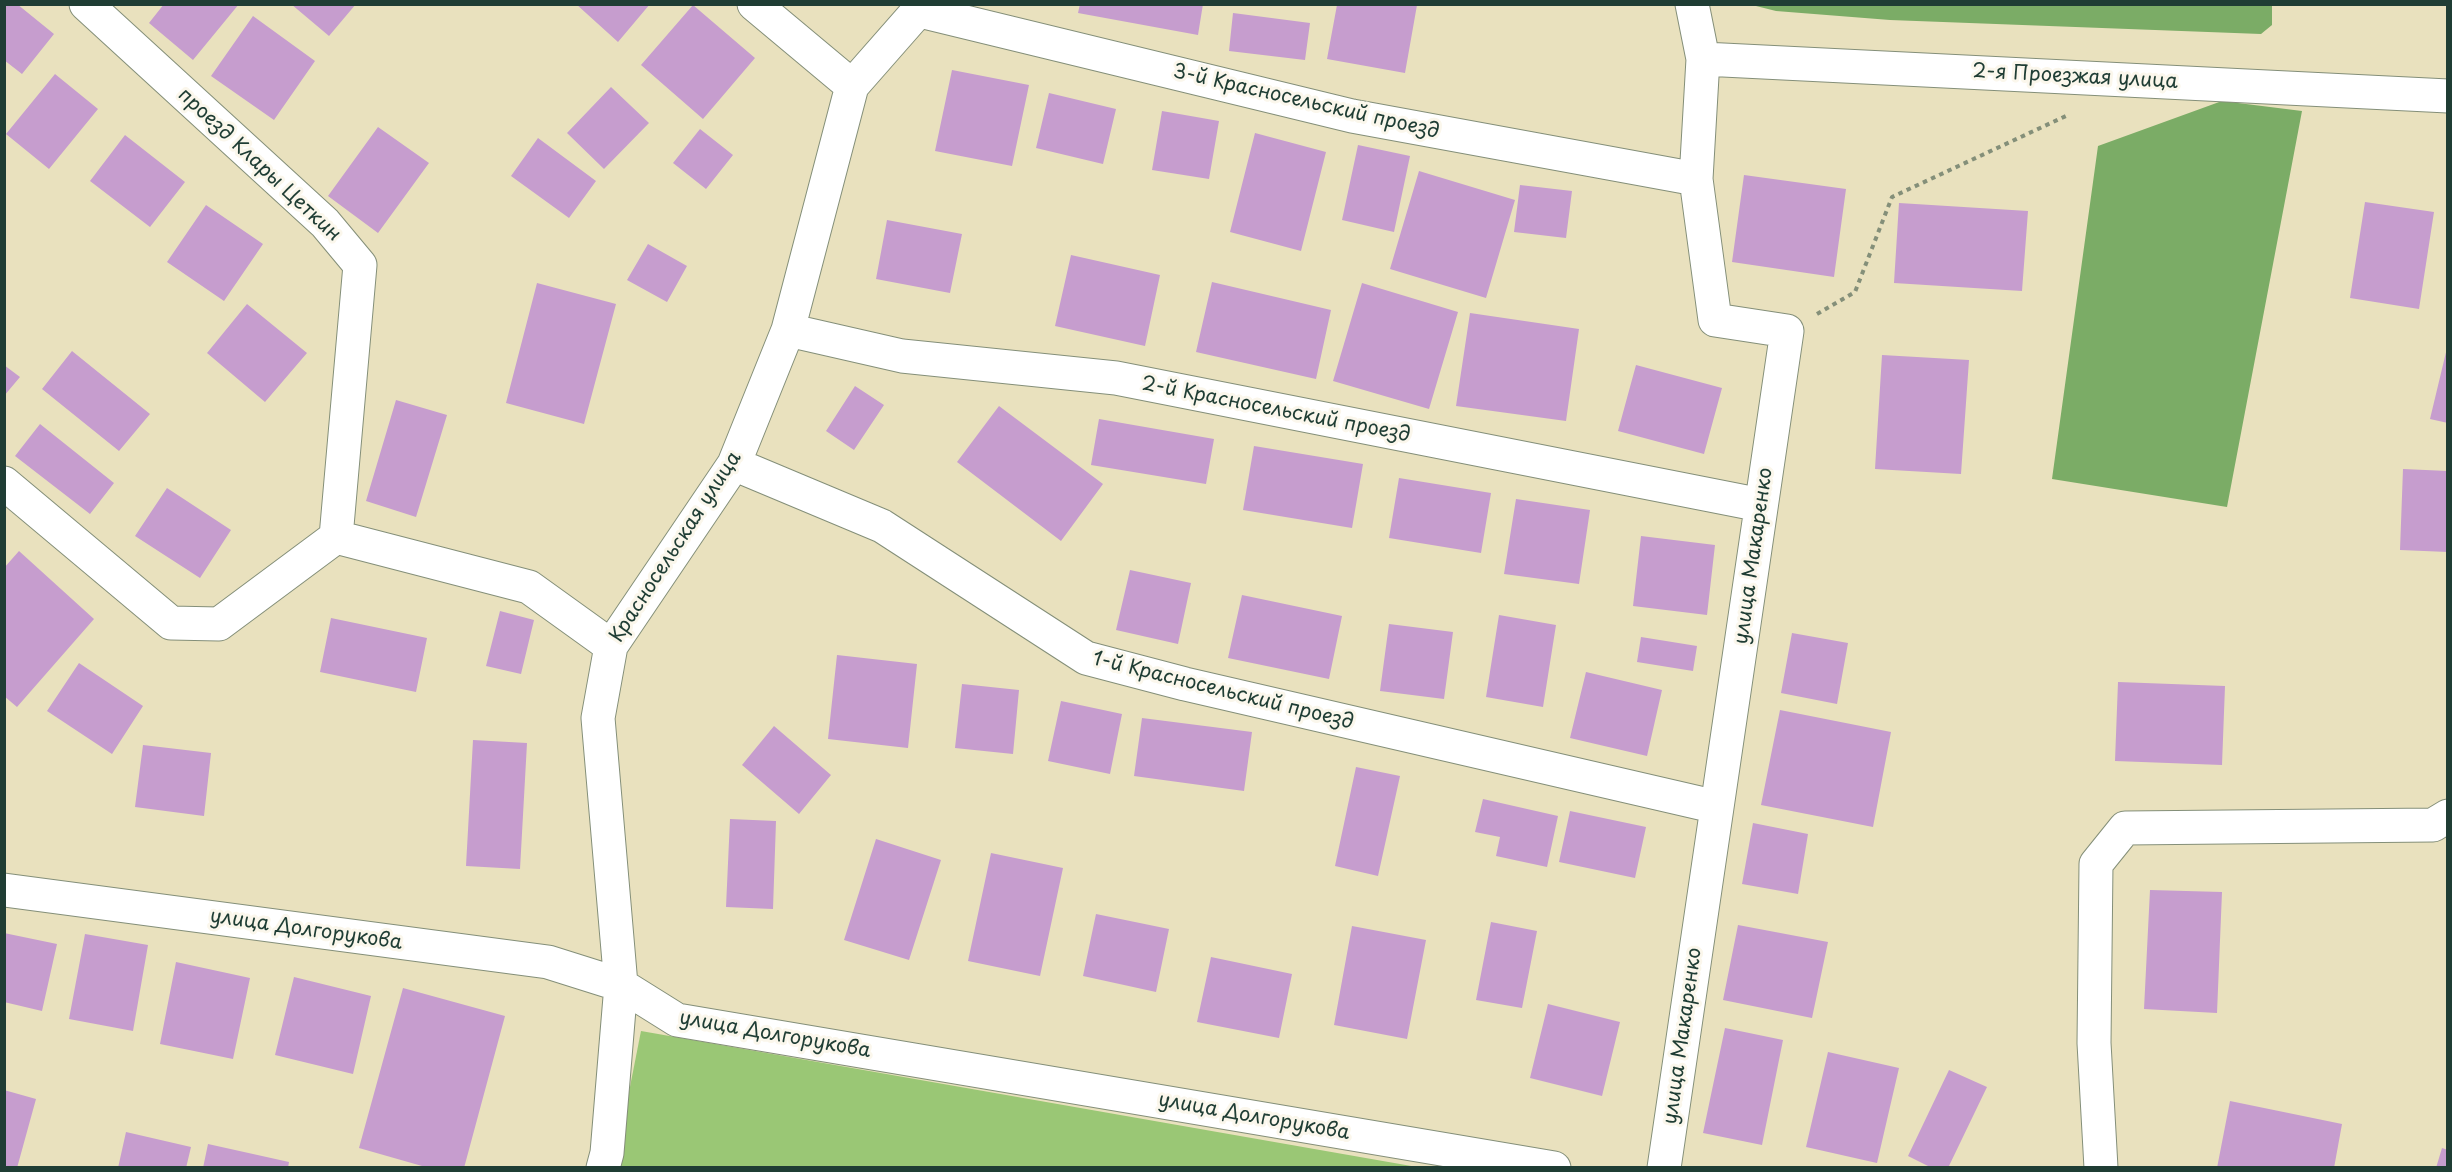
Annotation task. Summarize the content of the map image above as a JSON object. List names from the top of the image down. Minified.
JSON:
{"streets":{"street":["2-я Проезжая улица","3-й Красносельский проезд","проезд Клары Цеткин","2-й Красносельский проезд","Красносельская улица","улица Макаренко","1-й Красносельский проезд","улица Долгорукова"]},"crossings":[["3-й Красносельский проезд","Красносельская улица"],["2-й Красносельский проезд","Красносельская улица"],["2-й Красносельский проезд","улица Макаренко"],["Красносельская улица","1-й Красносельский проезд"],["Красносельская улица","улица Долгорукова"],["улица Макаренко","1-й Красносельский проезд"]]}
